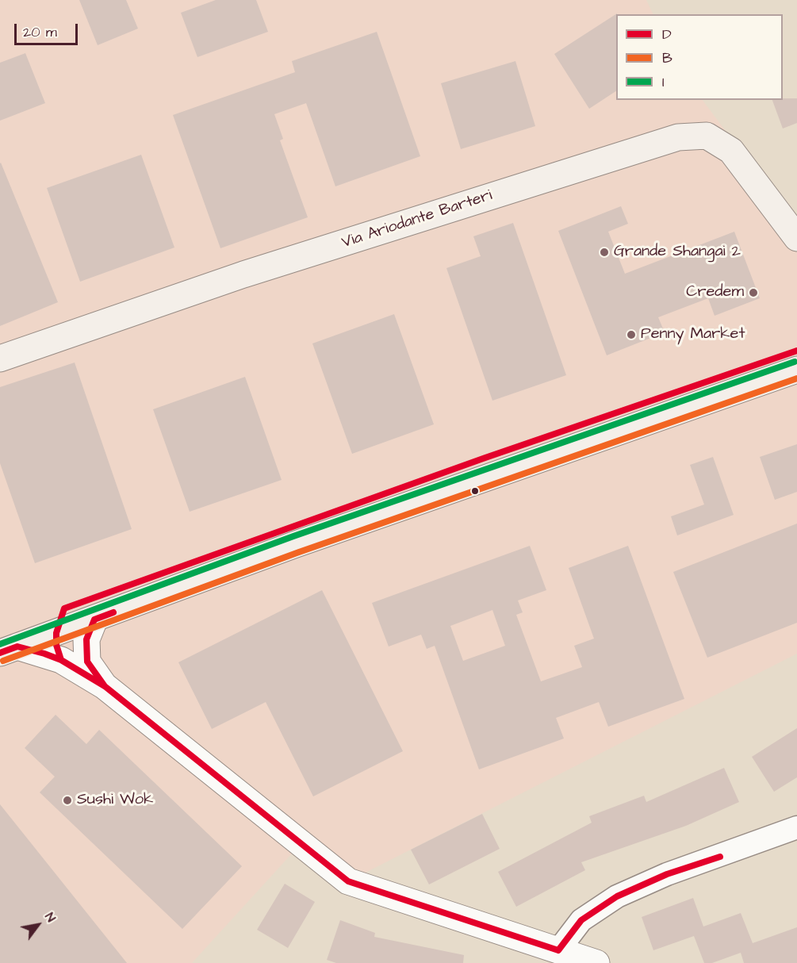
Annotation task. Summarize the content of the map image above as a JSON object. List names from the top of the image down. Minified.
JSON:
{"streets":{"main road":["Via Ariodante Barteri"]},"places":["Grande Shangai 2","Credem","Penny Market","Sushi Wok"],"lines":["transit line D","transit line I","transit line B"],"legend":["D","B","I"],"scale_bar":"20 m","north":"top right"}
